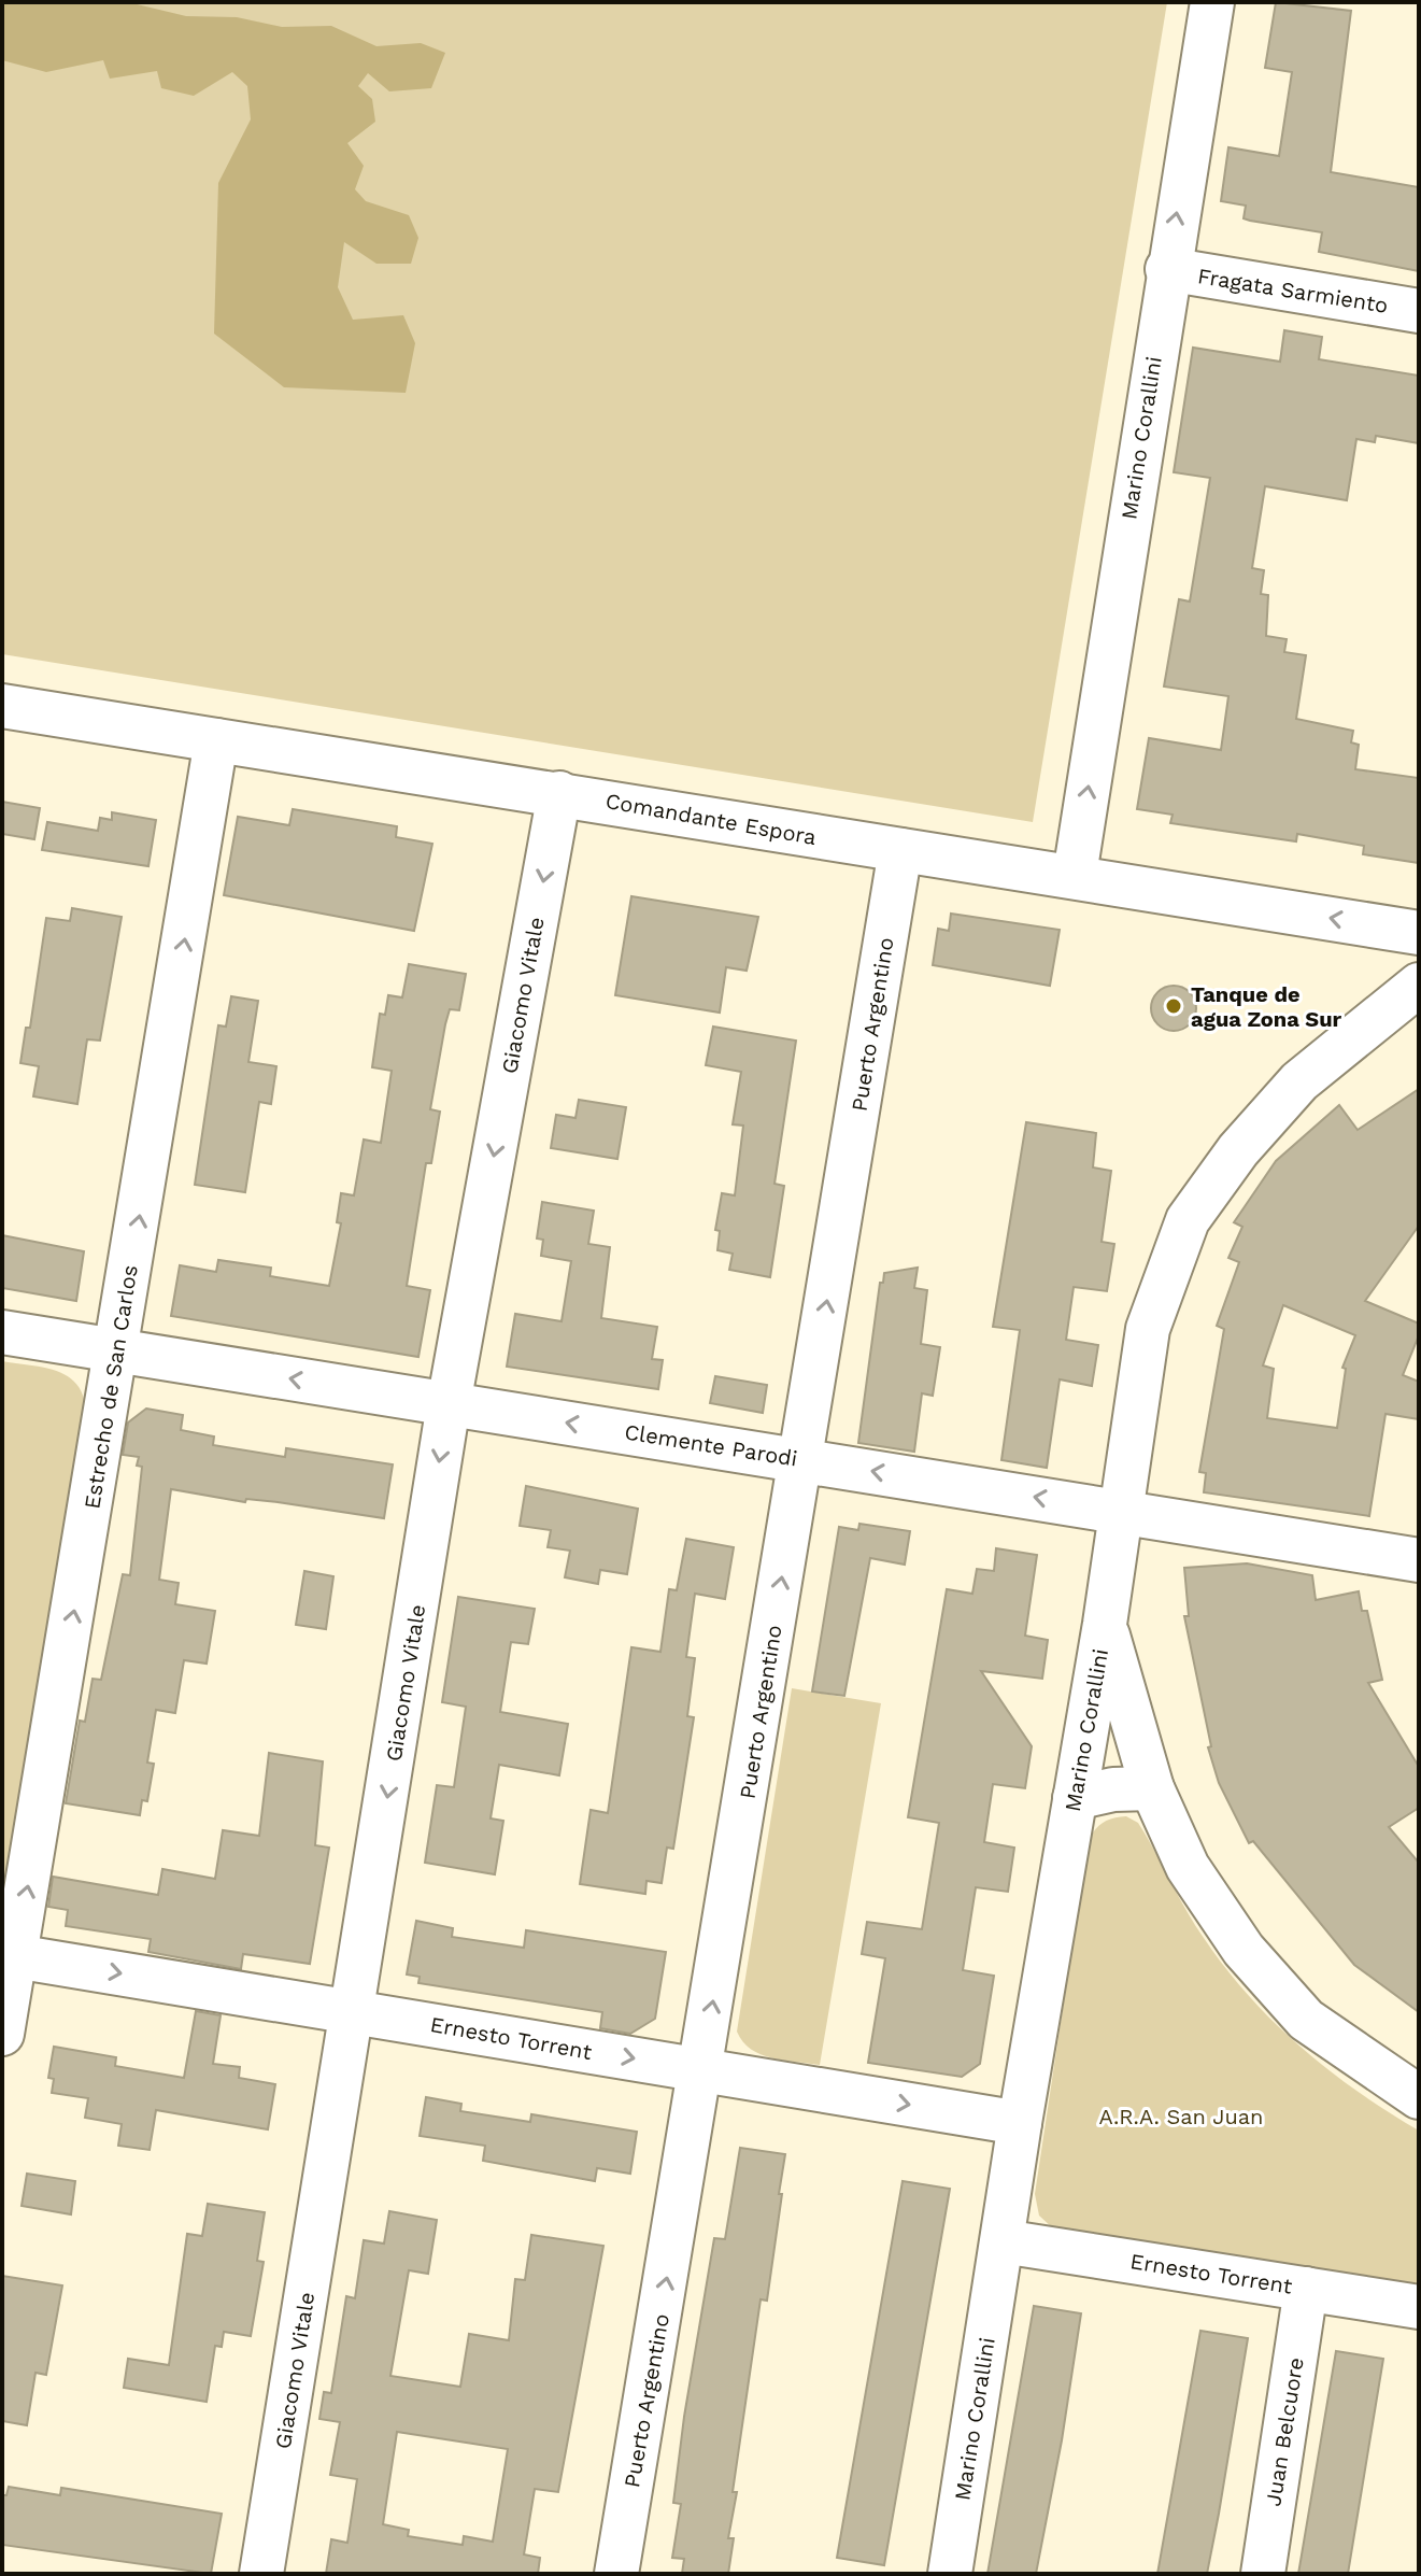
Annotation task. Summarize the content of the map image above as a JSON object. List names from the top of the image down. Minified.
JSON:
{"streets":{"street":["Fragata Sarmiento","Marino Corallini","Comandante Espora","Giacomo Vitale","Puerto Argentino","Estrecho de San Carlos","Clemente Parodi","Ernesto Torrent","Juan Belcuore"]},"crossings":[["Fragata Sarmiento","Marino Corallini"],["Marino Corallini","Comandante Espora"],["Marino Corallini","Clemente Parodi"],["Marino Corallini","Ernesto Torrent"],["Comandante Espora","Giacomo Vitale"],["Comandante Espora","Puerto Argentino"],["Comandante Espora","Estrecho de San Carlos"],["Giacomo Vitale","Clemente Parodi"],["Giacomo Vitale","Ernesto Torrent"],["Puerto Argentino","Clemente Parodi"],["Puerto Argentino","Ernesto Torrent"],["Estrecho de San Carlos","Clemente Parodi"],["Estrecho de San Carlos","Ernesto Torrent"],["Ernesto Torrent","Juan Belcuore"]],"one_way":["Giacomo Vitale","Puerto Argentino","Estrecho de San Carlos","Clemente Parodi","Ernesto Torrent"],"parks":["A.R.A. San Juan"],"places":["Tanque de agua Zona Sur"]}
